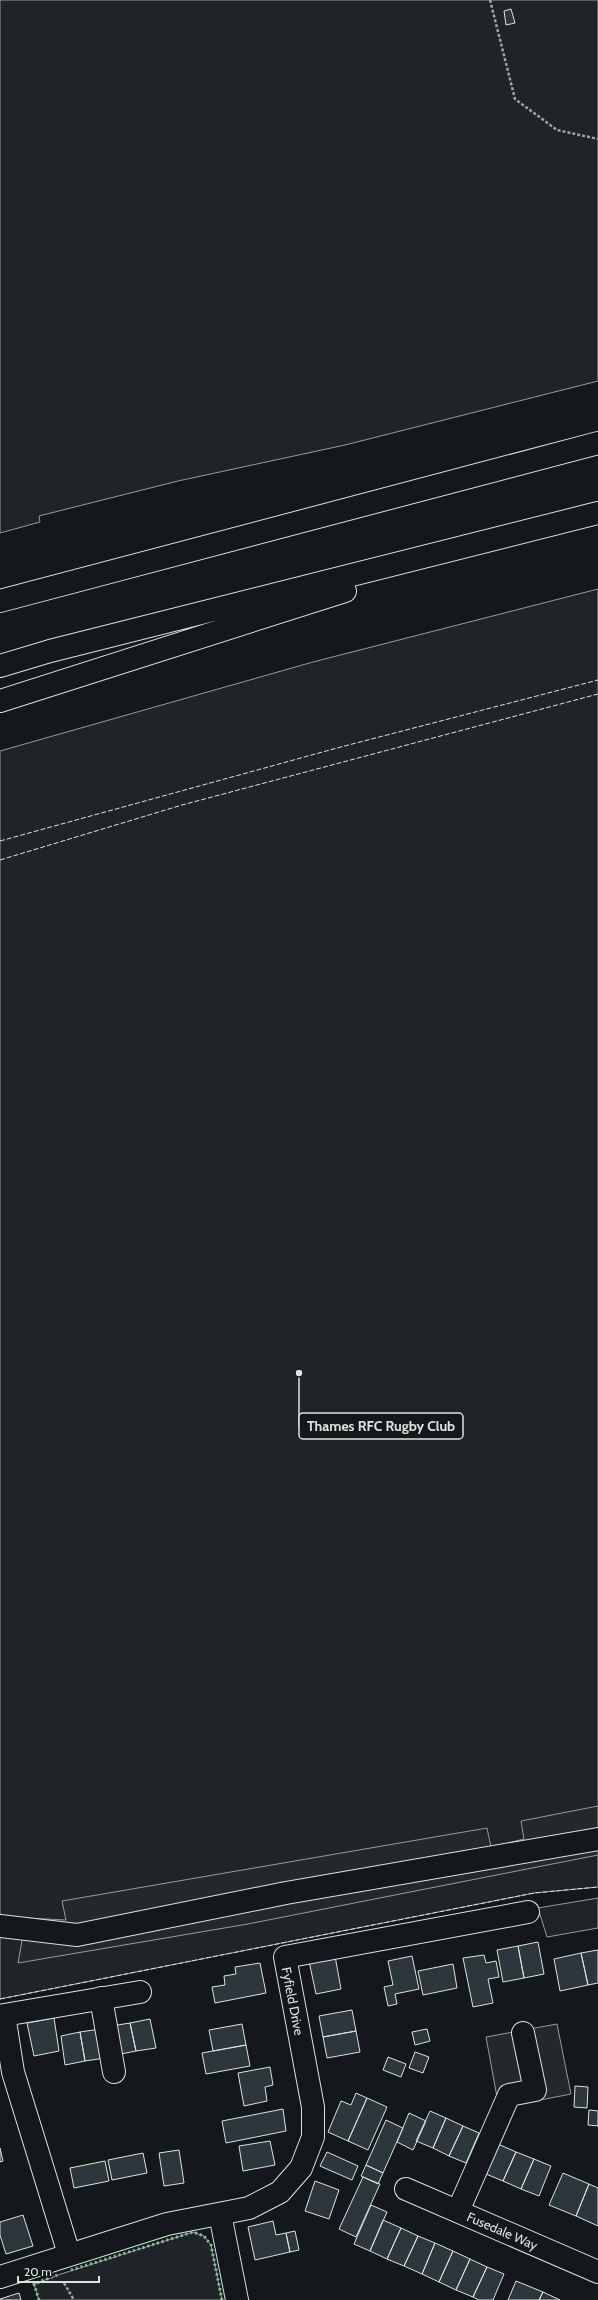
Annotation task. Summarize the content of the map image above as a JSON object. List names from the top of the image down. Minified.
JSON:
{"streets":{"main road":["Fyfield Drive","Fusedale Way"]},"places":["Thames RFC Rugby Club"],"scale_bar":"20 m"}
